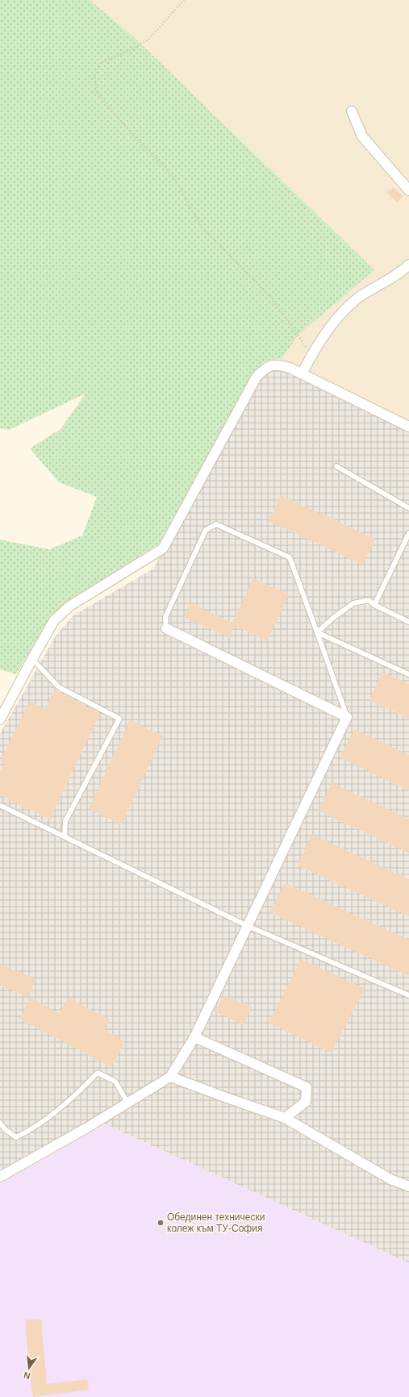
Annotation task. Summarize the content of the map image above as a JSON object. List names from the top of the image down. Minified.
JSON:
{"places":["Обединен технически колеж към ТУ-София"],"north":"bottom"}
